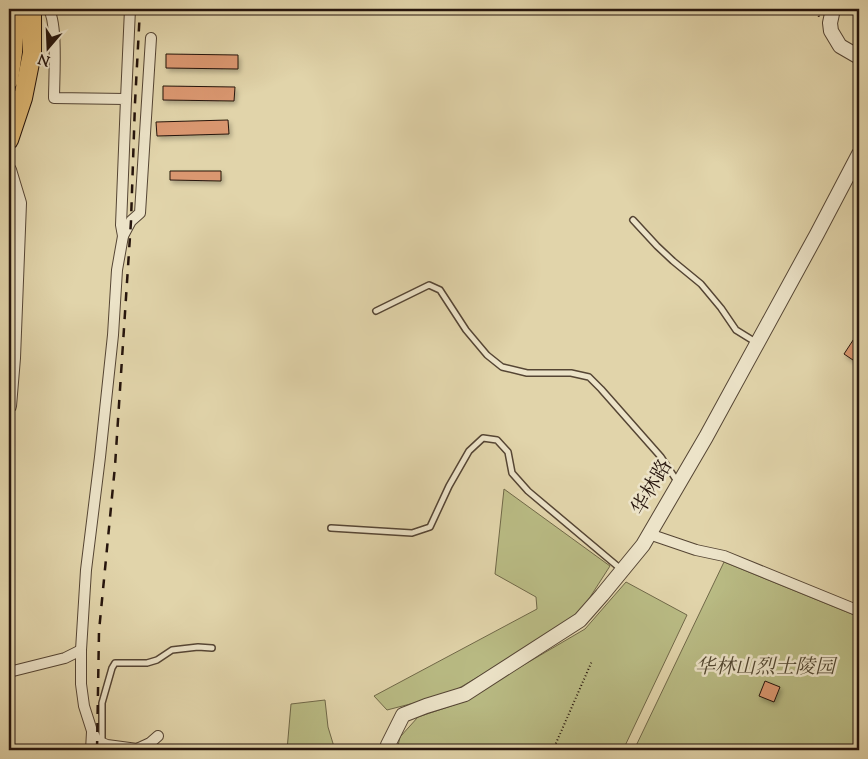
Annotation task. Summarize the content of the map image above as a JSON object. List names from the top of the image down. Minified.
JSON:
{"streets":{"street":["华林路"]},"parks":["华林山烈士陵园"],"north":"bottom"}
